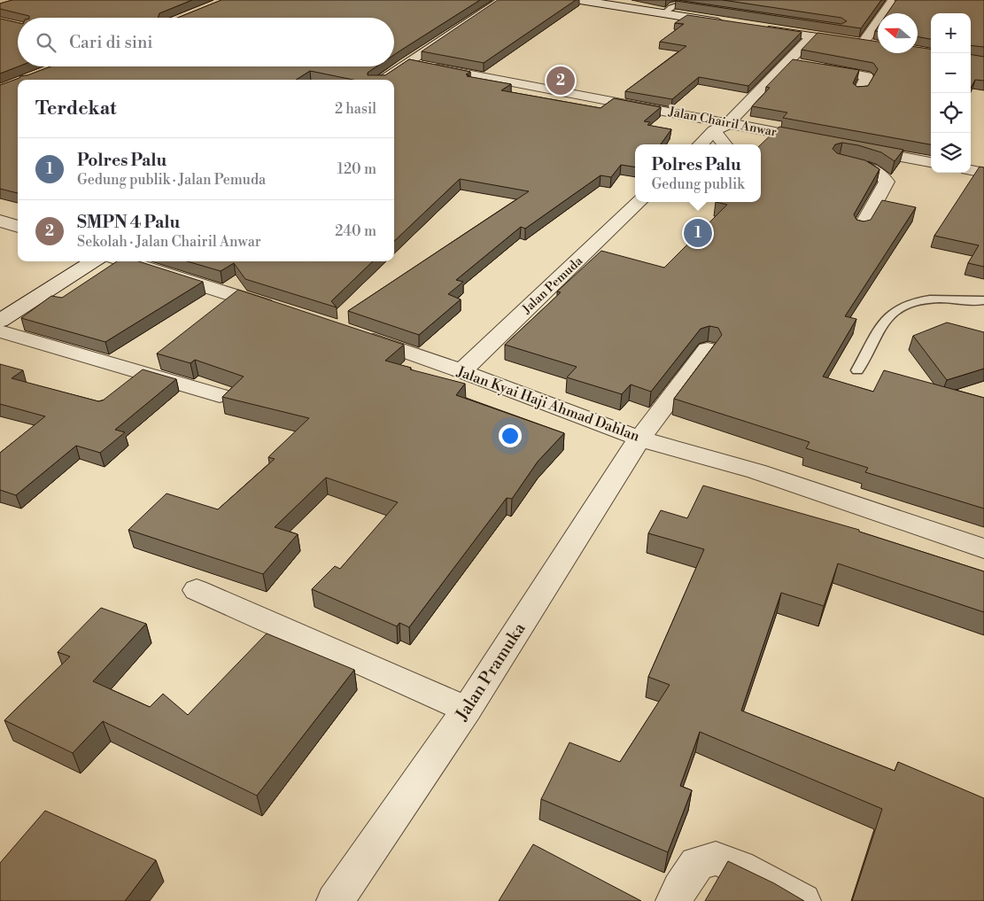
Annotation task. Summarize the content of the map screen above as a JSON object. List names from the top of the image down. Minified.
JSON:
{"streets":{"street":["Jalan Chairil Anwar","Jalan Pemuda","Jalan Kyai Haji Ahmad Dahlan","Jalan Pramuka"]},"crossings":[["Jalan Pemuda","Jalan Kyai Haji Ahmad Dahlan"],["Jalan Kyai Haji Ahmad Dahlan","Jalan Pramuka"]],"north":"left","page":{"map_buttons":["+","−"],"search":"Cari di sini","pins":["2","1"],"heading":["Terdekat","2 hasil"],"list":[{"mark":"1","name":"Polres Palu","note":"Gedung publik · Jalan Pemuda","value":"120 m"},{"mark":"2","name":"SMPN 4 Palu","note":"Sekolah · Jalan Chairil Anwar","value":"240 m"}],"popup":["Polres Palu","Gedung publik"]}}
